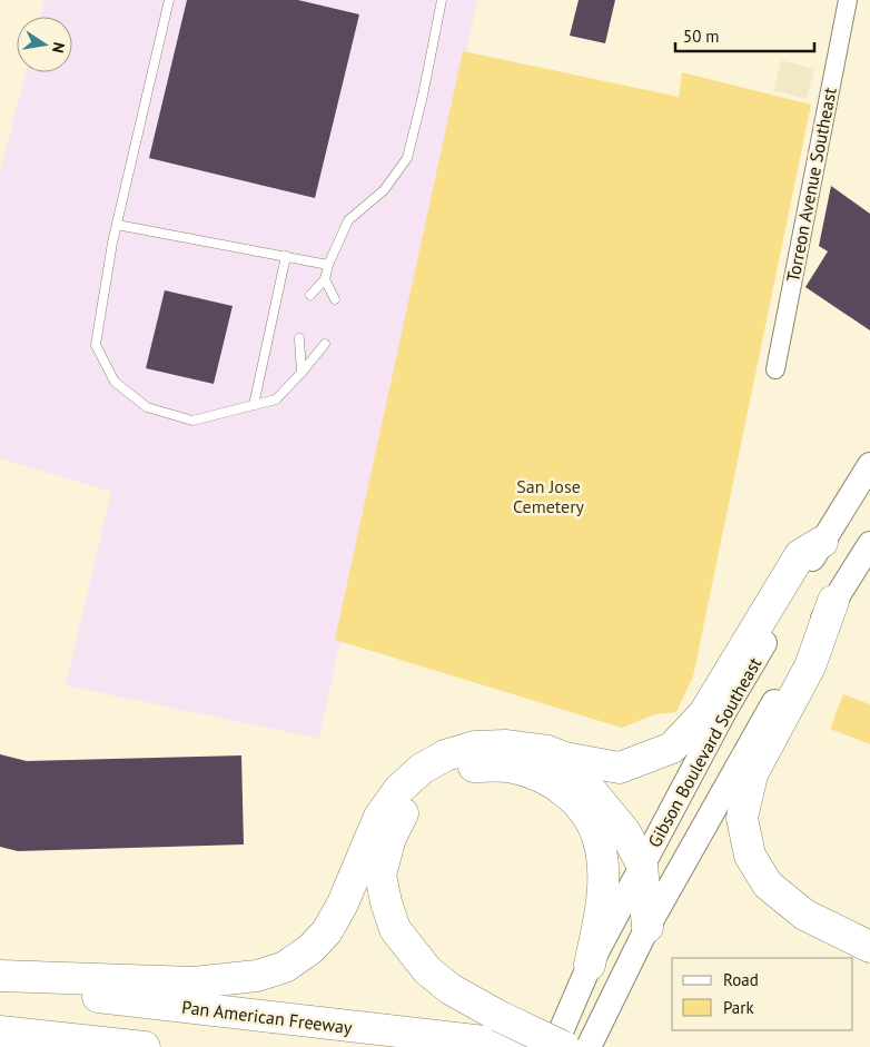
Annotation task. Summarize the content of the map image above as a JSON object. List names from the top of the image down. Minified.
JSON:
{"streets":{"highway":["Pan American Freeway"],"main road":["Gibson Boulevard Southeast"],"street":["Torreon Avenue Southeast"]},"parks":["San Jose Cemetery"],"legend":["Road","Park"],"scale_bar":"50 m","north":"right"}
